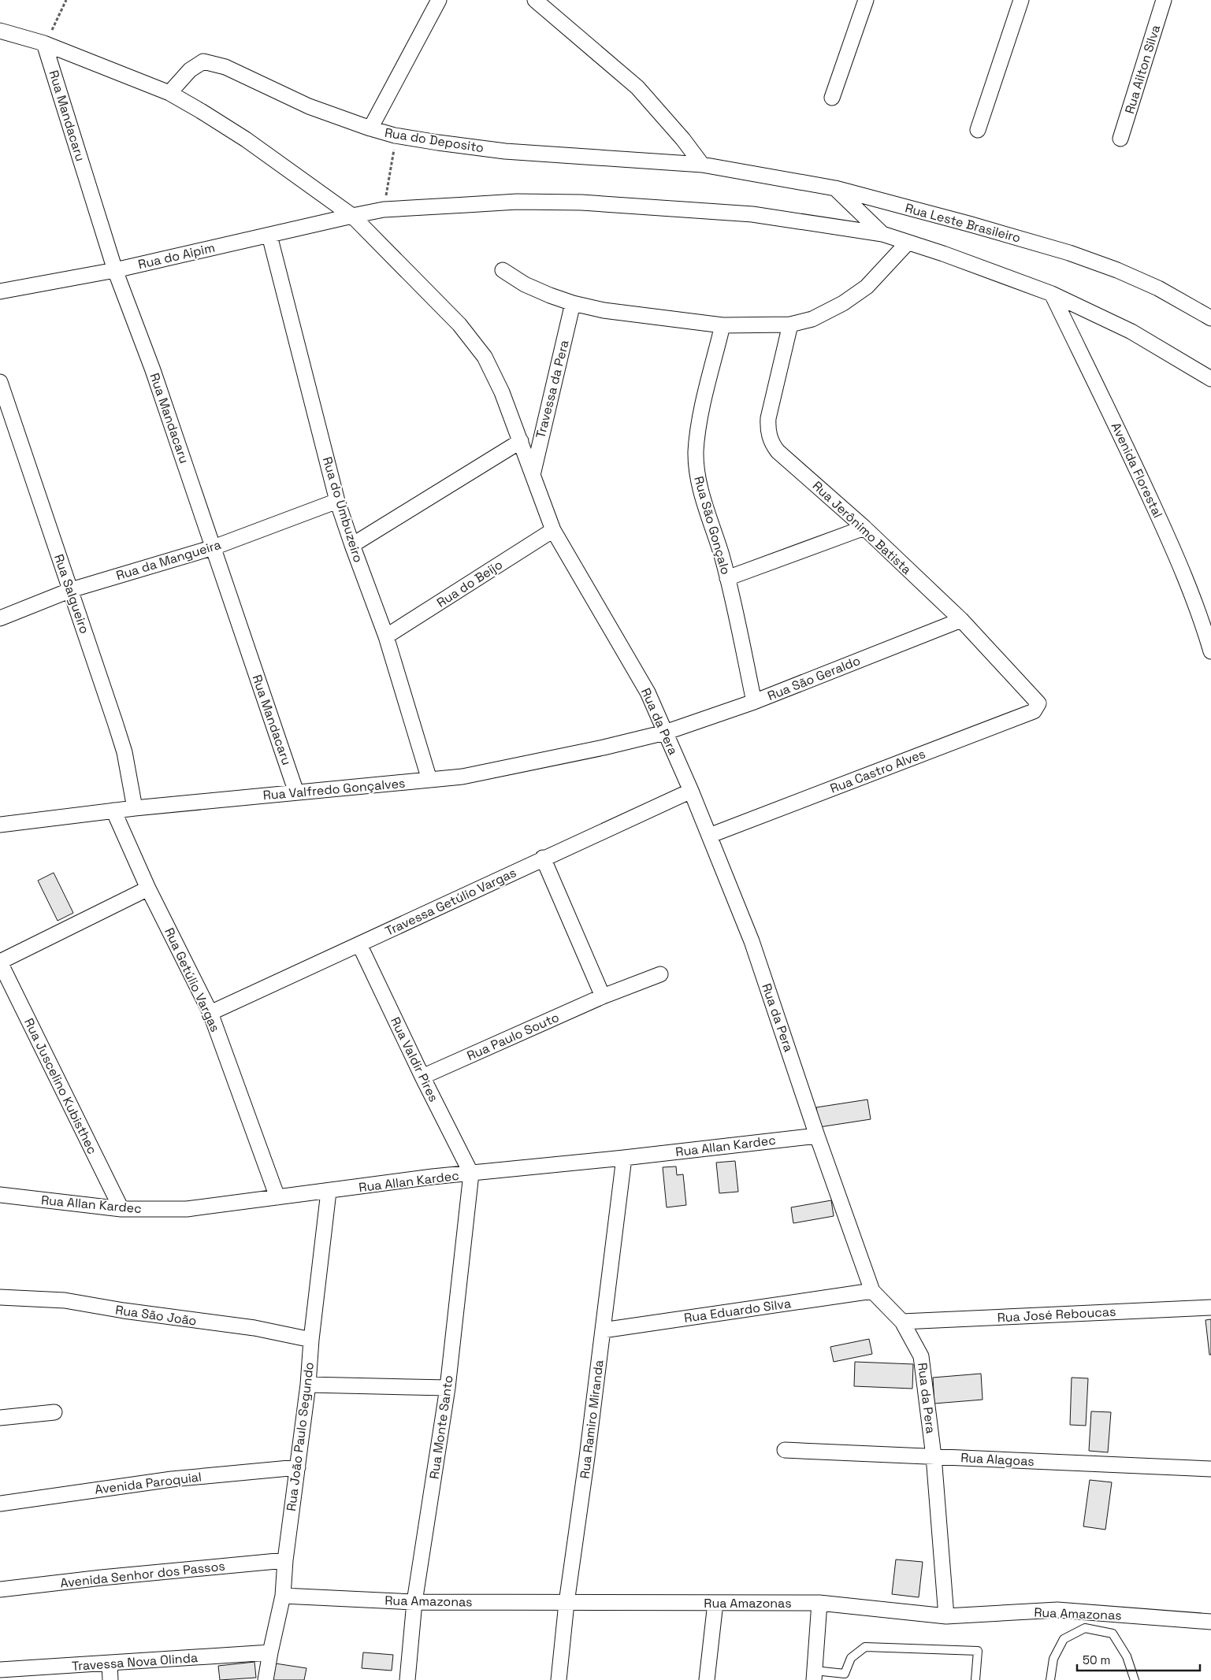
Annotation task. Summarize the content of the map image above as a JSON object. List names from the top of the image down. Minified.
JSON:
{"streets":{"street":["Rua Ailton Silva","Rua Mandacaru","Rua do Deposito","Rua Leste Brasileiro","Rua do Aipim","Travessa da Pera","Avenida Florestal","Rua do Umbuzeiro","Rua São Gonçalo","Rua Jerônimo Batista","Rua da Mangueira","Rua do Beijo","Rua Salgueiro","Rua São Geraldo","Rua da Pera","Rua Castro Alves","Rua Valfredo Gonçalves","Travessa Getúlio Vargas","Rua Getúlio Vargas","Rua Paulo Souto","Rua Valdir Pires","Rua Juscelino Kubisthec","Rua Allan Kardec","Rua Eduardo Silva","Rua José Reboucas","Rua São João","Rua Ramiro Miranda","Rua Monte Santo","Rua João Paulo Segundo","Rua Alagoas","Avenida Paroquial","Avenida Senhor dos Passos","Rua Amazonas","Travessa Nova Olinda"]},"crossings":[["Rua Mandacaru","Rua do Aipim"],["Rua Mandacaru","Rua da Mangueira"],["Rua Mandacaru","Rua da Pera"],["Rua Mandacaru","Rua Valfredo Gonçalves"],["Rua do Deposito","Rua Leste Brasileiro"],["Rua do Deposito","Rua da Pera"],["Rua do Aipim","Rua do Umbuzeiro"],["Rua do Aipim","Rua da Pera"],["Travessa da Pera","Rua da Pera"],["Rua do Umbuzeiro","Rua da Mangueira"],["Rua do Umbuzeiro","Rua do Beijo"],["Rua do Umbuzeiro","Rua Valfredo Gonçalves"],["Rua São Gonçalo","Rua São Geraldo"],["Rua Jerônimo Batista","Rua São Geraldo"],["Rua Jerônimo Batista","Rua Castro Alves"],["Rua da Mangueira","Rua Salgueiro"],["Rua do Beijo","Rua da Pera"],["Rua Salgueiro","Rua Valfredo Gonçalves"],["Rua São Geraldo","Rua da Pera"],["Rua São Geraldo","Rua Valfredo Gonçalves"],["Rua da Pera","Rua Castro Alves"],["Rua da Pera","Rua Valfredo Gonçalves"],["Rua da Pera","Travessa Getúlio Vargas"],["Rua da Pera","Rua Allan Kardec"],["Rua da Pera","Rua Eduardo Silva"],["Rua da Pera","Rua José Reboucas"],["Rua da Pera","Rua Alagoas"],["Rua da Pera","Rua Amazonas"],["Rua Valfredo Gonçalves","Rua Getúlio Vargas"],["Travessa Getúlio Vargas","Rua Getúlio Vargas"],["Travessa Getúlio Vargas","Rua Valdir Pires"],["Rua Getúlio Vargas","Rua Allan Kardec"],["Rua Paulo Souto","Rua Valdir Pires"],["Rua Valdir Pires","Rua Allan Kardec"],["Rua Valdir Pires","Rua Monte Santo"],["Rua Juscelino Kubisthec","Rua Allan Kardec"],["Rua Allan Kardec","Rua Ramiro Miranda"],["Rua Allan Kardec","Rua Monte Santo"],["Rua Allan Kardec","Rua João Paulo Segundo"],["Rua Eduardo Silva","Rua Ramiro Miranda"],["Rua São João","Rua João Paulo Segundo"],["Rua Ramiro Miranda","Rua Amazonas"],["Rua Monte Santo","Rua Amazonas"],["Rua João Paulo Segundo","Avenida Paroquial"],["Rua João Paulo Segundo","Avenida Senhor dos Passos"],["Rua João Paulo Segundo","Rua Amazonas"],["Rua João Paulo Segundo","Travessa Nova Olinda"]],"scale_bar":"50 m"}
